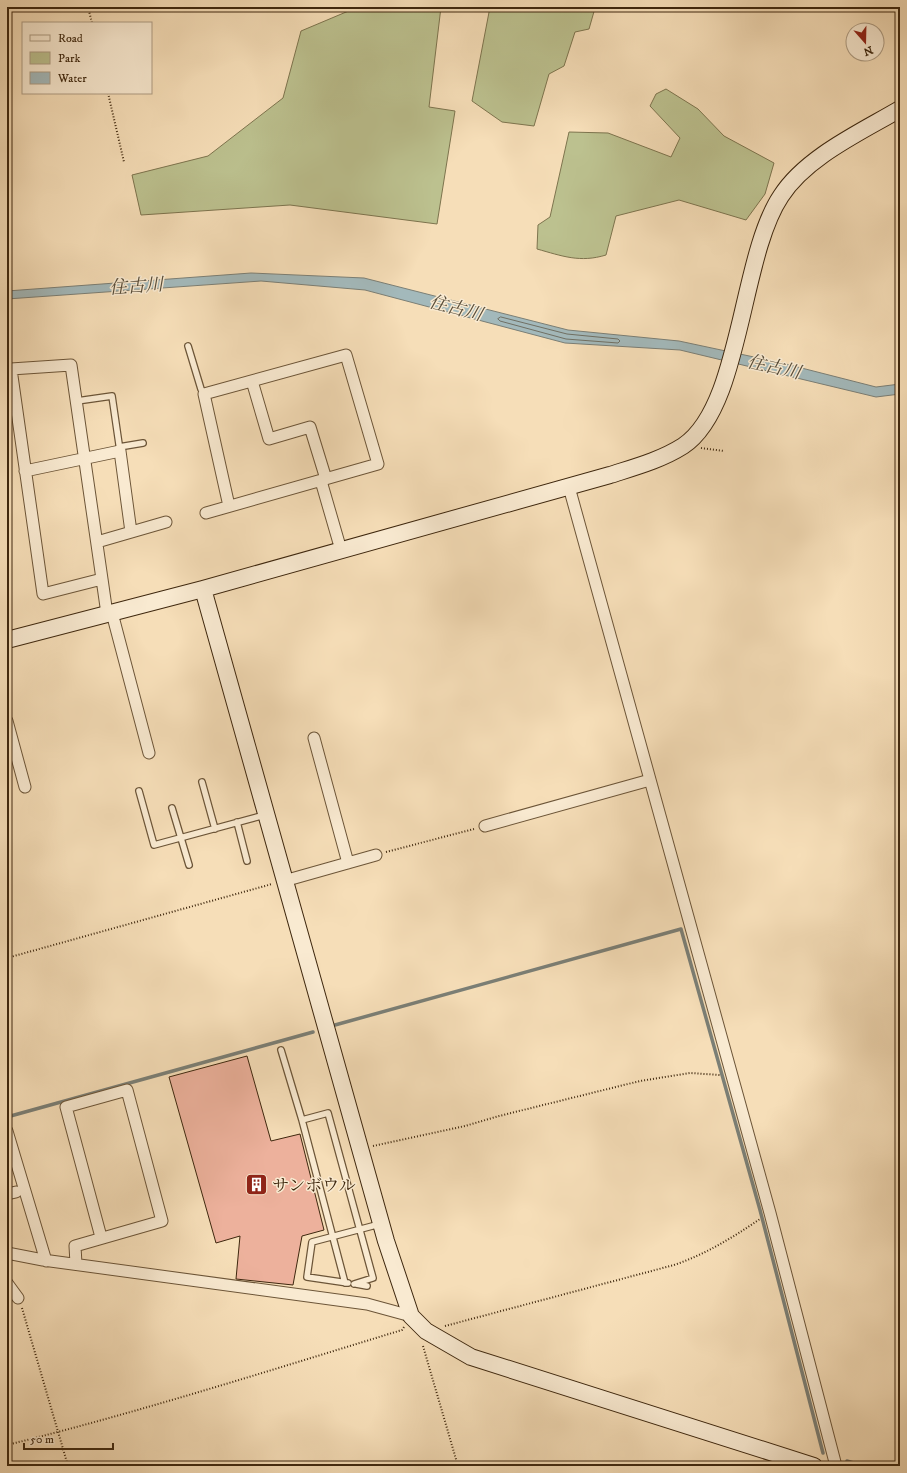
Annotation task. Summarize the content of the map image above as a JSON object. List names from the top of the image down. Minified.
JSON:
{"water":["住古川"],"places":{"building":["サンボウル"]},"legend":["Road","Park","Water"],"scale_bar":"50 m","north":"bottom"}
